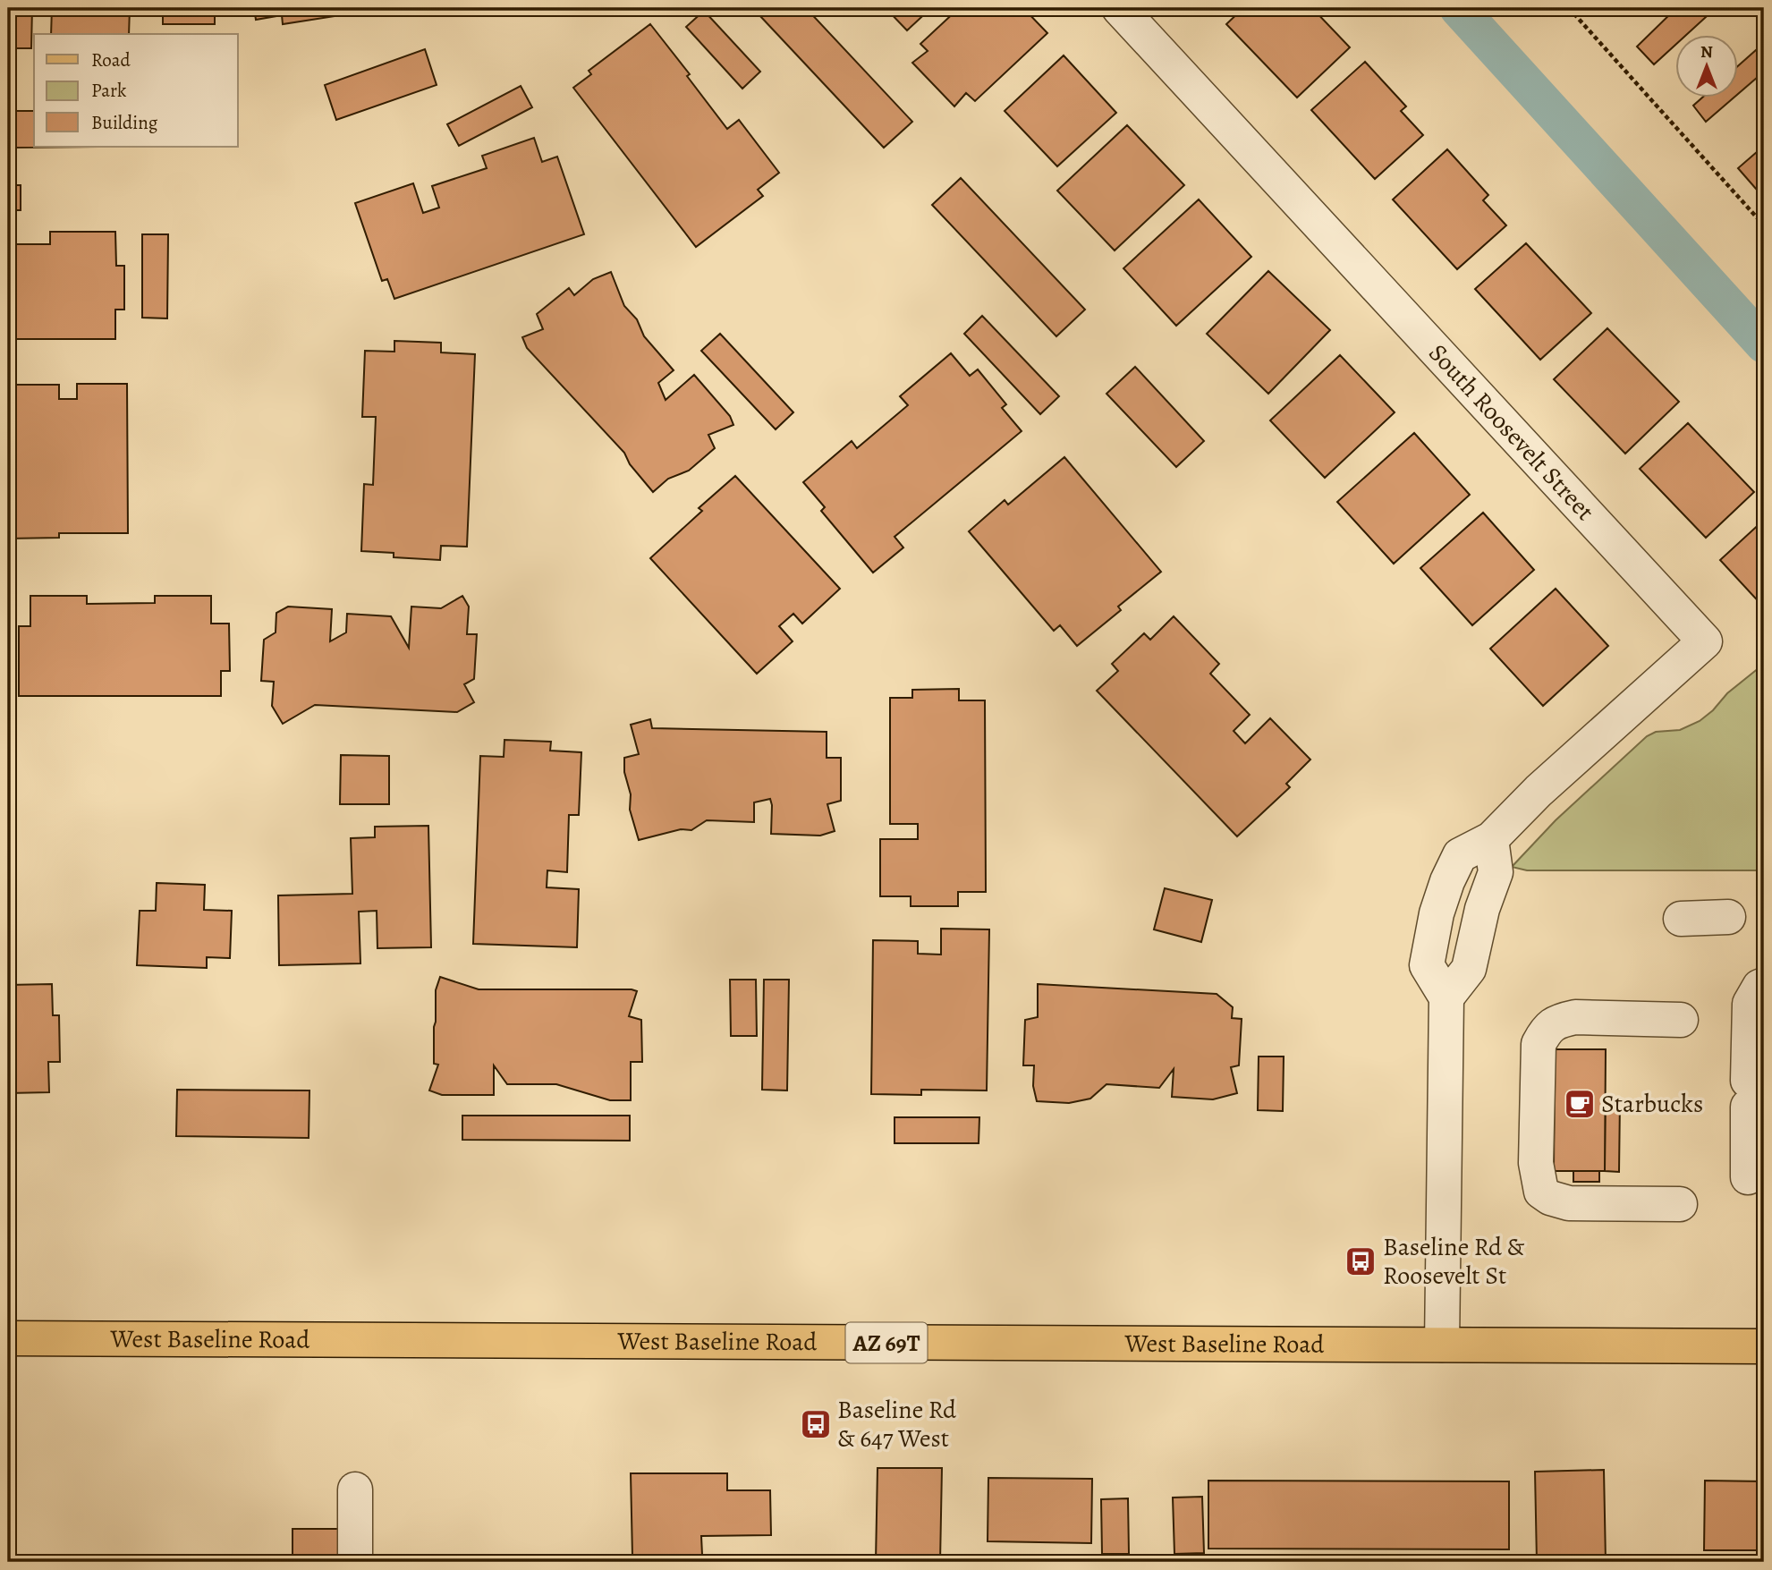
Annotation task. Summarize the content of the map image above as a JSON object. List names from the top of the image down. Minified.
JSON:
{"streets":{"main road":["West Baseline Road","AZ 69T"],"street":["South Roosevelt Street"]},"crossings":[["South Roosevelt Street","West Baseline Road"]],"places":{"cafe":["Starbucks"],"bus stop":["Baseline Rd & Roosevelt St","Baseline Rd & 647 West"]},"legend":["Road","Park","Building"],"north":"top"}
